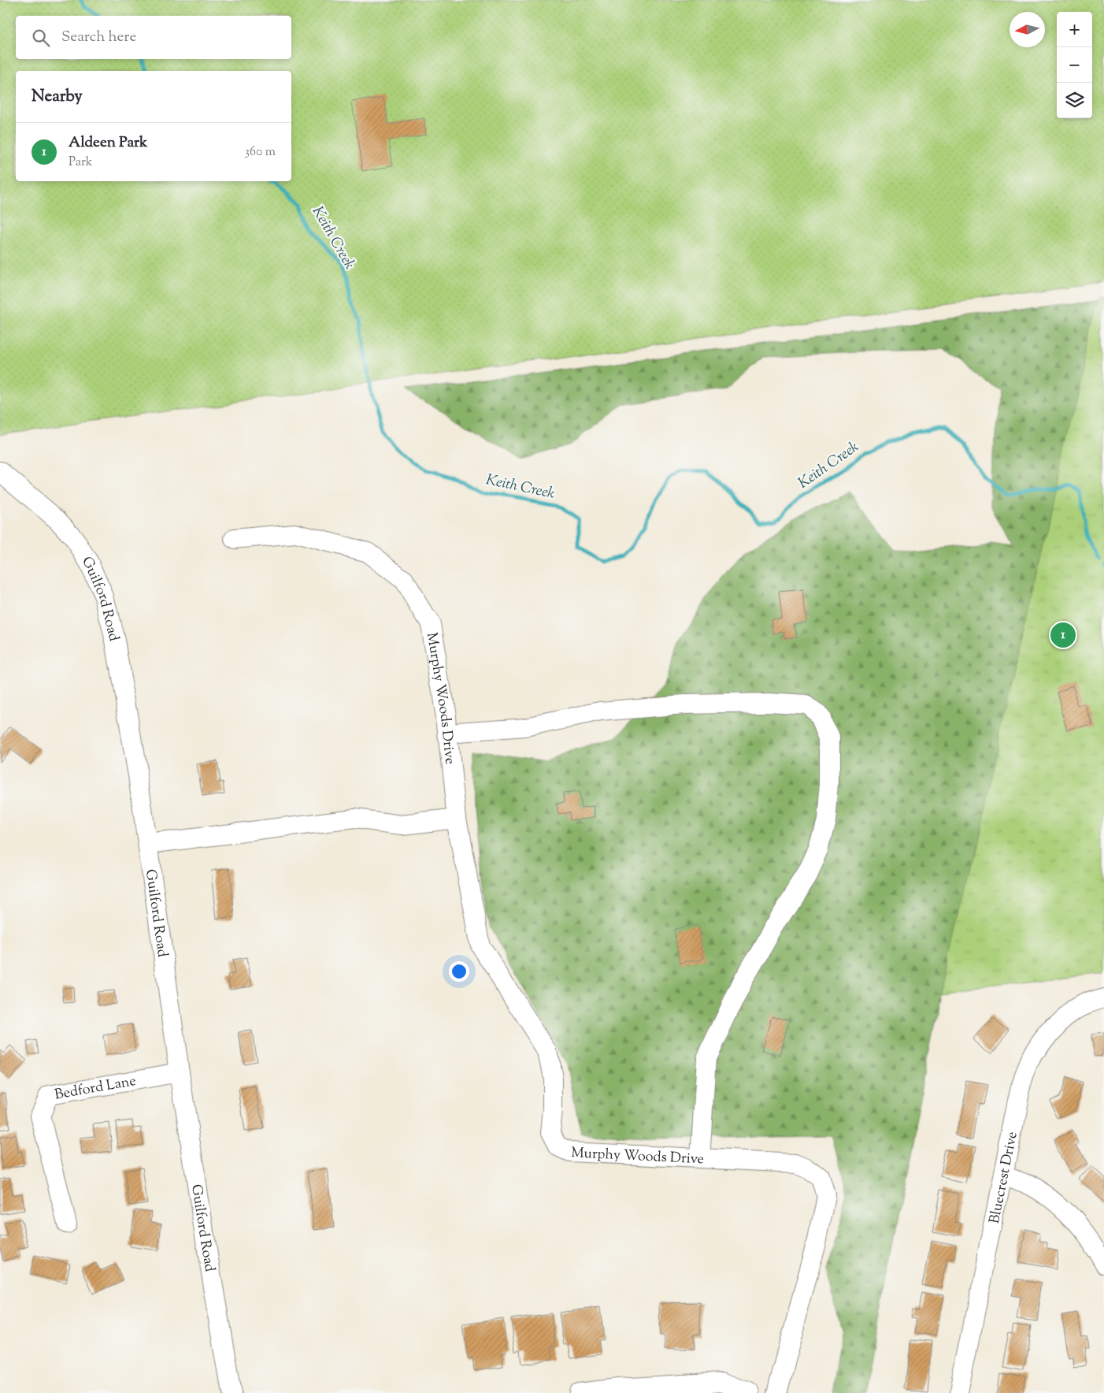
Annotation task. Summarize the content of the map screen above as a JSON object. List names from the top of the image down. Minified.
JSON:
{"streets":{"street":["Guilford Road","Murphy Woods Drive","Bedford Lane","Bluecrest Drive"]},"crossings":[["Guilford Road","Bedford Lane"]],"water":["Keith Creek"],"north":"left","page":{"map_buttons":["+","−"],"search":"Search here","heading":"Nearby","list":[{"mark":"1","name":"Aldeen Park","note":"Park","value":"360 m"}],"pins":"1"}}
